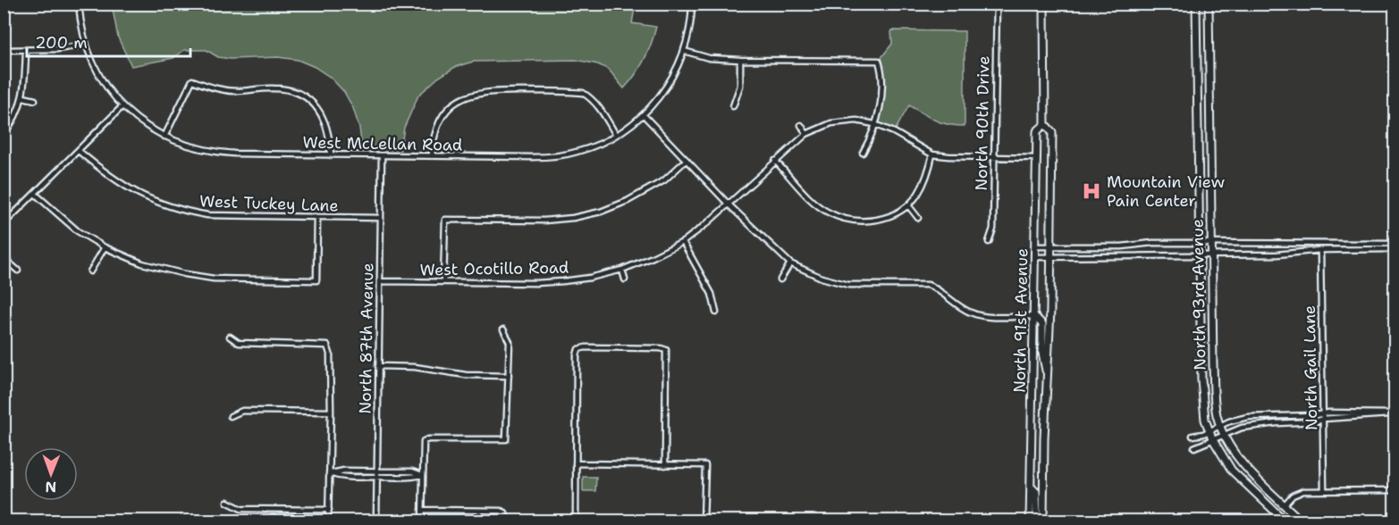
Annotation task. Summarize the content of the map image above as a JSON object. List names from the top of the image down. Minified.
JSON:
{"streets":{"street":["North 90th Drive","West McLellan Road","West Tuckey Lane","West Ocotillo Road","North 93rd Avenue","North 91st Avenue","North 87th Avenue","North Gail Lane"]},"crossings":[["West McLellan Road","North 87th Avenue"],["West Tuckey Lane","North 87th Avenue"],["West Ocotillo Road","North 87th Avenue"]],"places":{"hospital":["Mountain View Pain Center"]},"scale_bar":"200 m","north":"bottom"}
